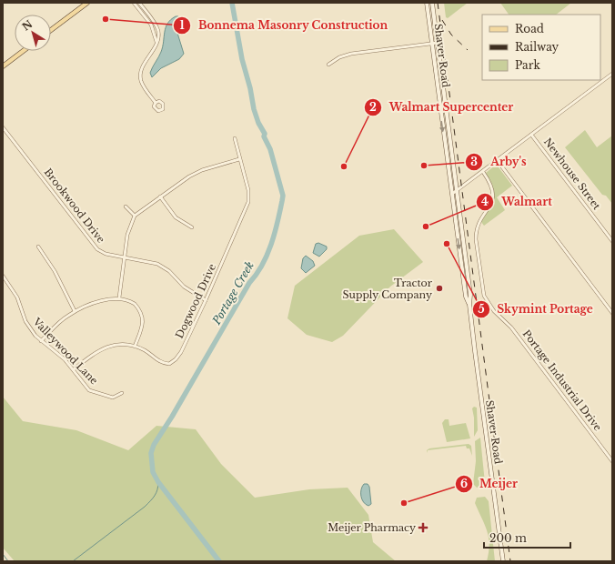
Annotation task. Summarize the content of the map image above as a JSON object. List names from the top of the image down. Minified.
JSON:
{"streets":{"main road":["Shaver Road"],"street":["Newhouse Street","Brookwood Drive","Dogwood Drive","Valleywood Lane","Portage Industrial Drive"]},"crossings":[["Brookwood Drive","Dogwood Drive"],["Dogwood Drive","Valleywood Lane"]],"water":["Portage Creek"],"places":{"other":["Bonnema Masonry Construction","Arby's","Walmart Supercenter","Walmart","Skymint Portage","Tractor Supply Company","Meijer"],"health":["Meijer Pharmacy"]},"legend":["Road","Railway","Park"],"scale_bar":"200 m","north":"top left"}
